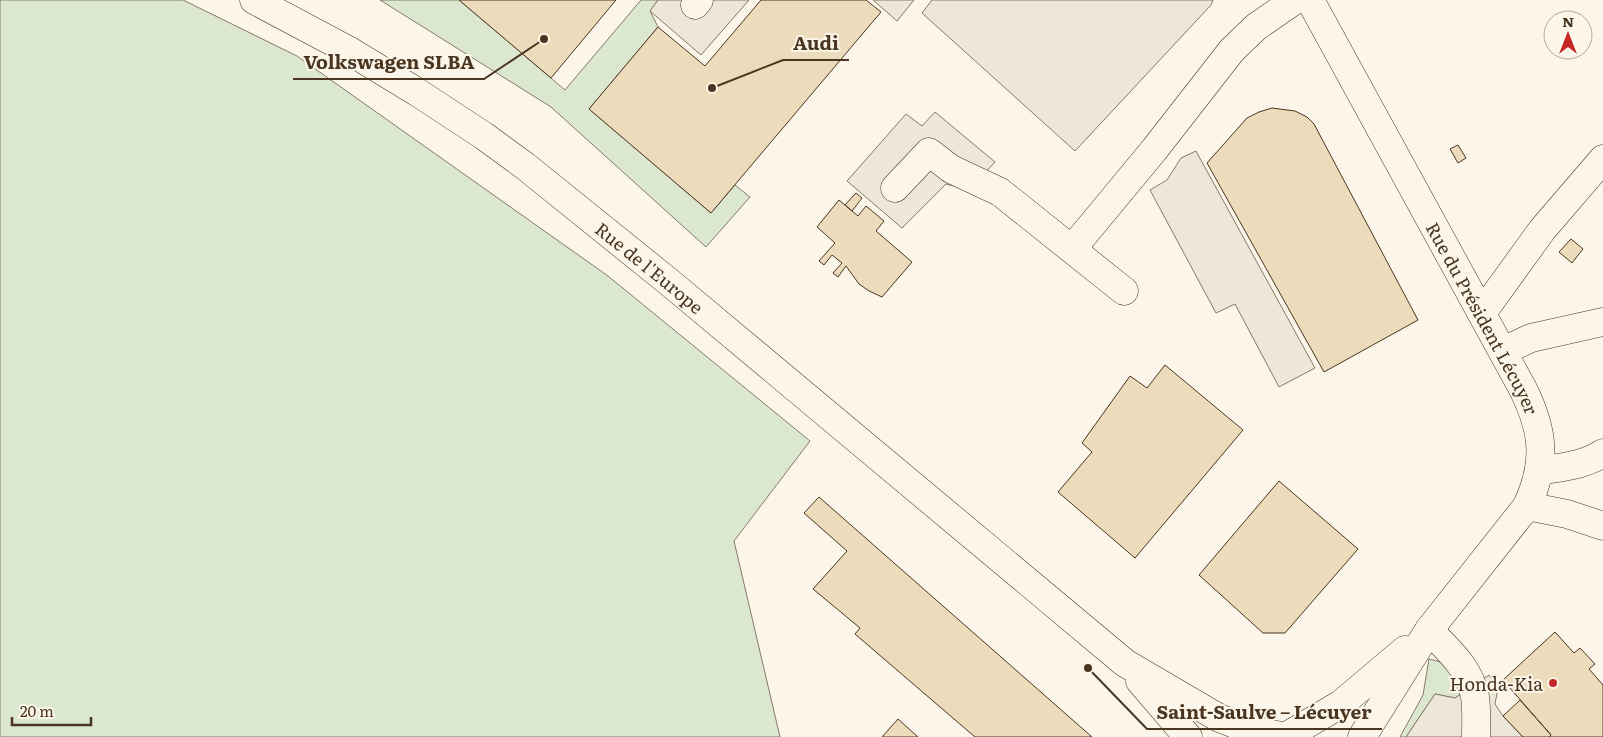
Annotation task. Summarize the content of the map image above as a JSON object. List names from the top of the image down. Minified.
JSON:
{"streets":{"street":["Rue de l'Europe","Rue du Président Lécuyer"]},"places":["Volkswagen SLBA","Audi","Saint-Saulve – Lécuyer","Honda-Kia"],"scale_bar":"20 m","north":"top"}
